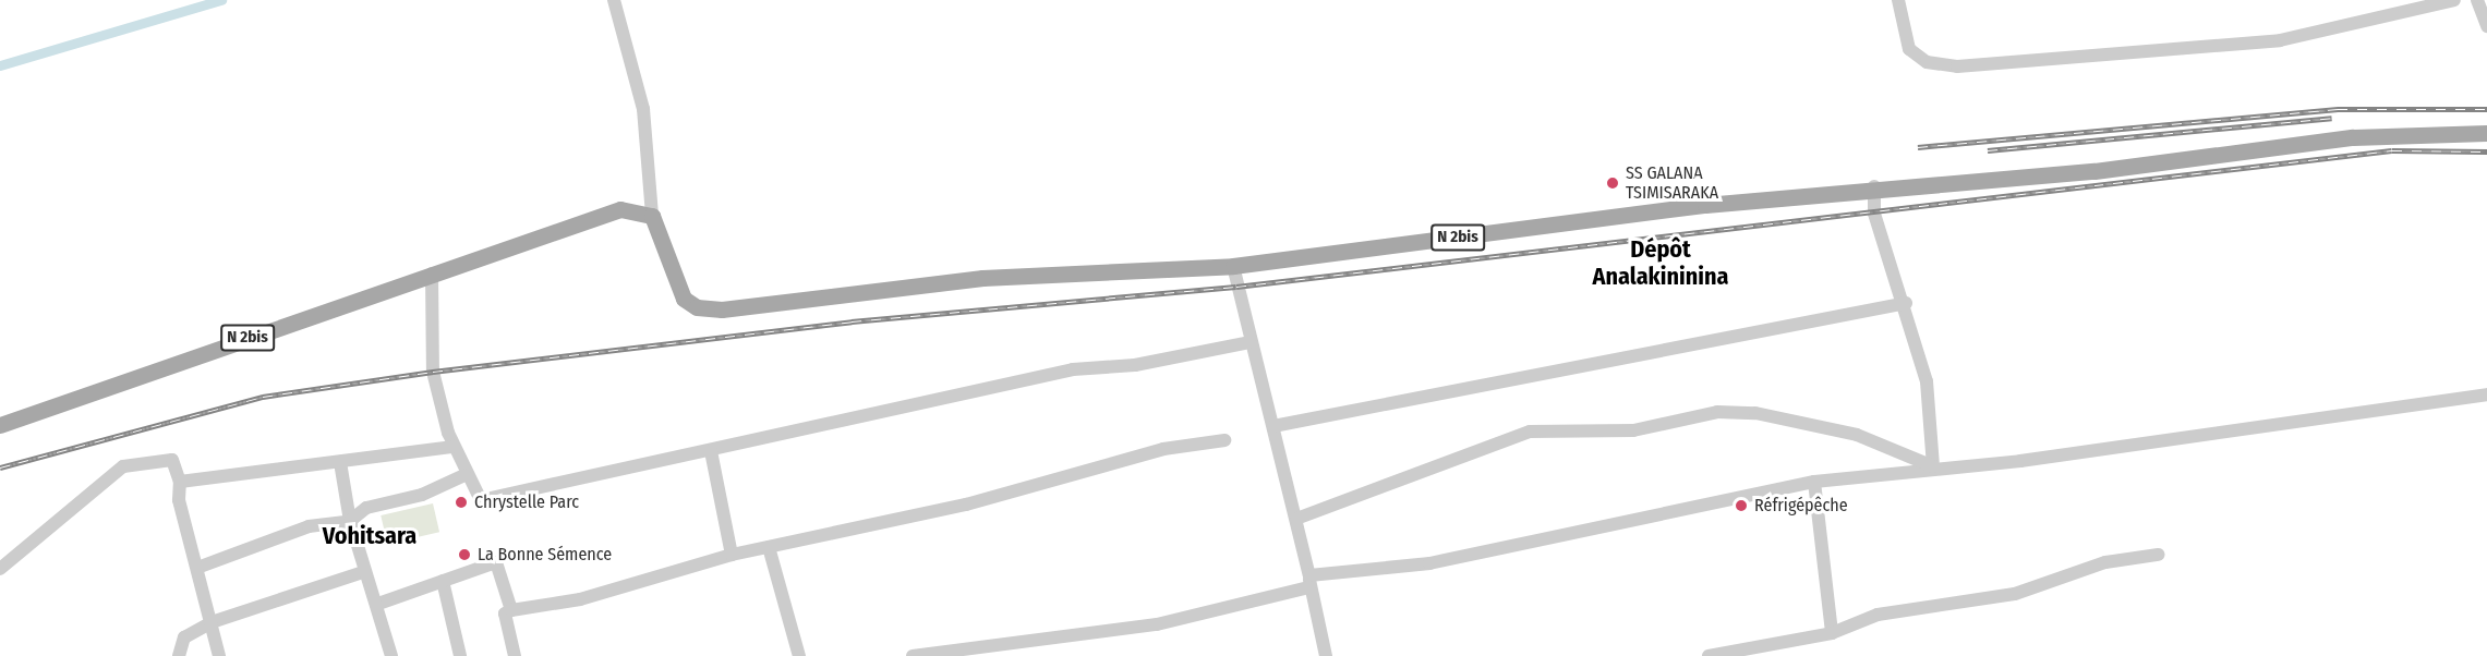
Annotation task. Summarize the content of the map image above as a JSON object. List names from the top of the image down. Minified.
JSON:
{"streets":{"main road":["N 2bis"]},"districts":["Dépôt Analakininina","Vohitsara"],"places":["SS GALANA TSIMISARAKA","Chrystelle Parc","Réfrigépêche","La Bonne Sémence"]}
